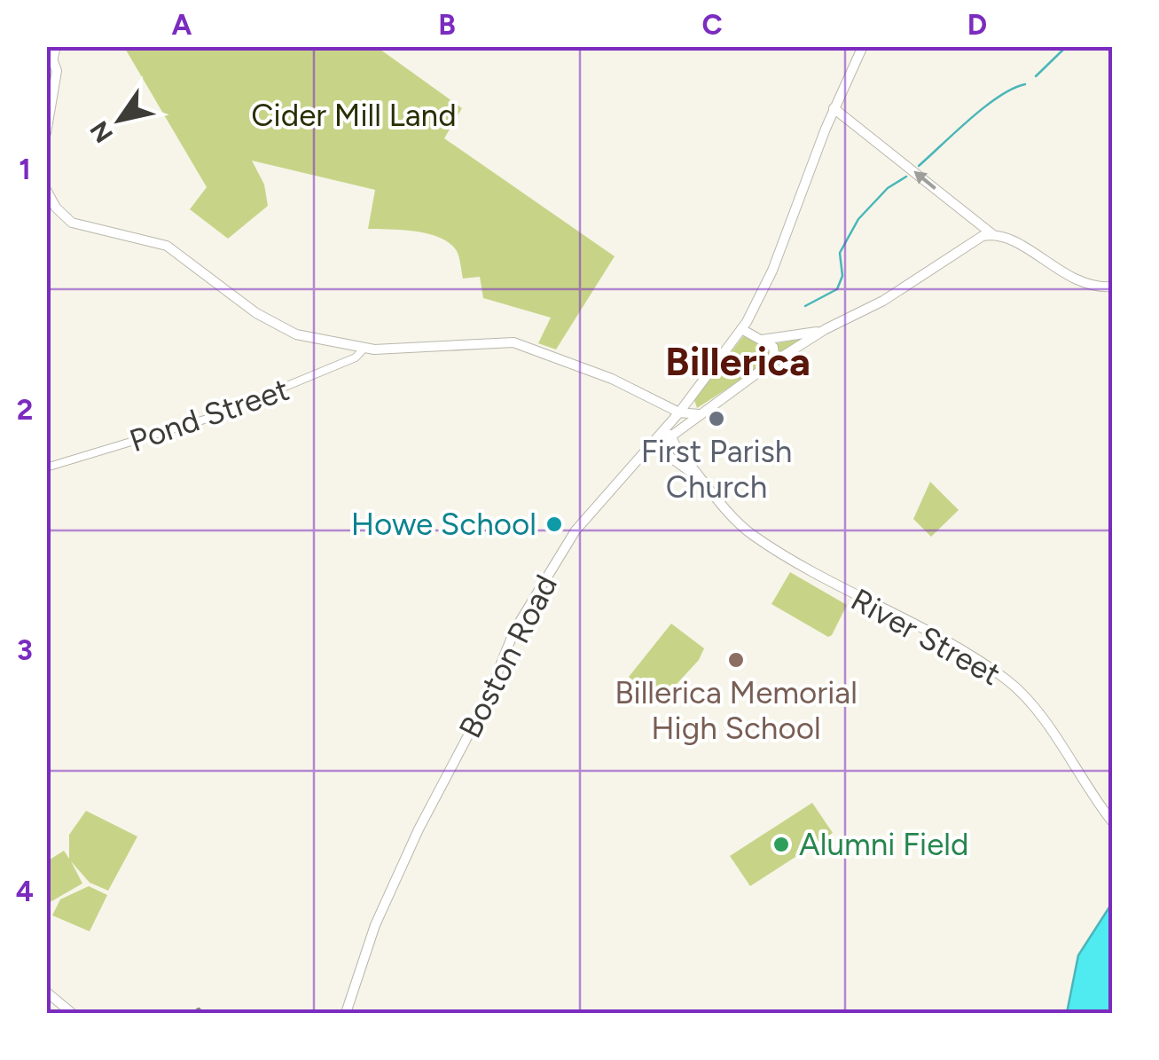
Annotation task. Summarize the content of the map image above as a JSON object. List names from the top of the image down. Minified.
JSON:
{"streets":{"main road":["River Street","Boston Road"],"street":["Pond Street"]},"crossings":[["River Street","Boston Road"]],"districts":["Billerica"],"parks":["Cider Mill Land"],"places":["First Parish Church","Howe School","Billerica Memorial High School","Alumni Field"],"north":"bottom left","grid":{"columns":["A","B","C","D"],"rows":["1","2","3","4"]}}
